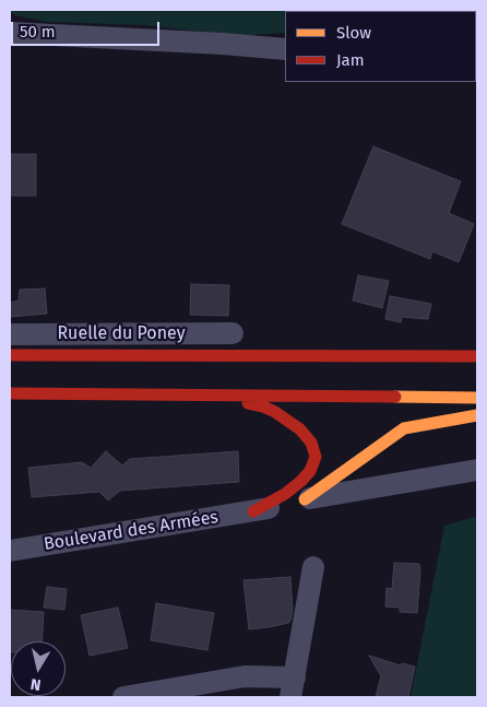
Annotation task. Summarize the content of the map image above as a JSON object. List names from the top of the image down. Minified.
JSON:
{"streets":{"street":["Ruelle du Poney","Boulevard des Armées"]},"legend":["Slow","Jam"],"scale_bar":"50 m","north":"bottom"}
